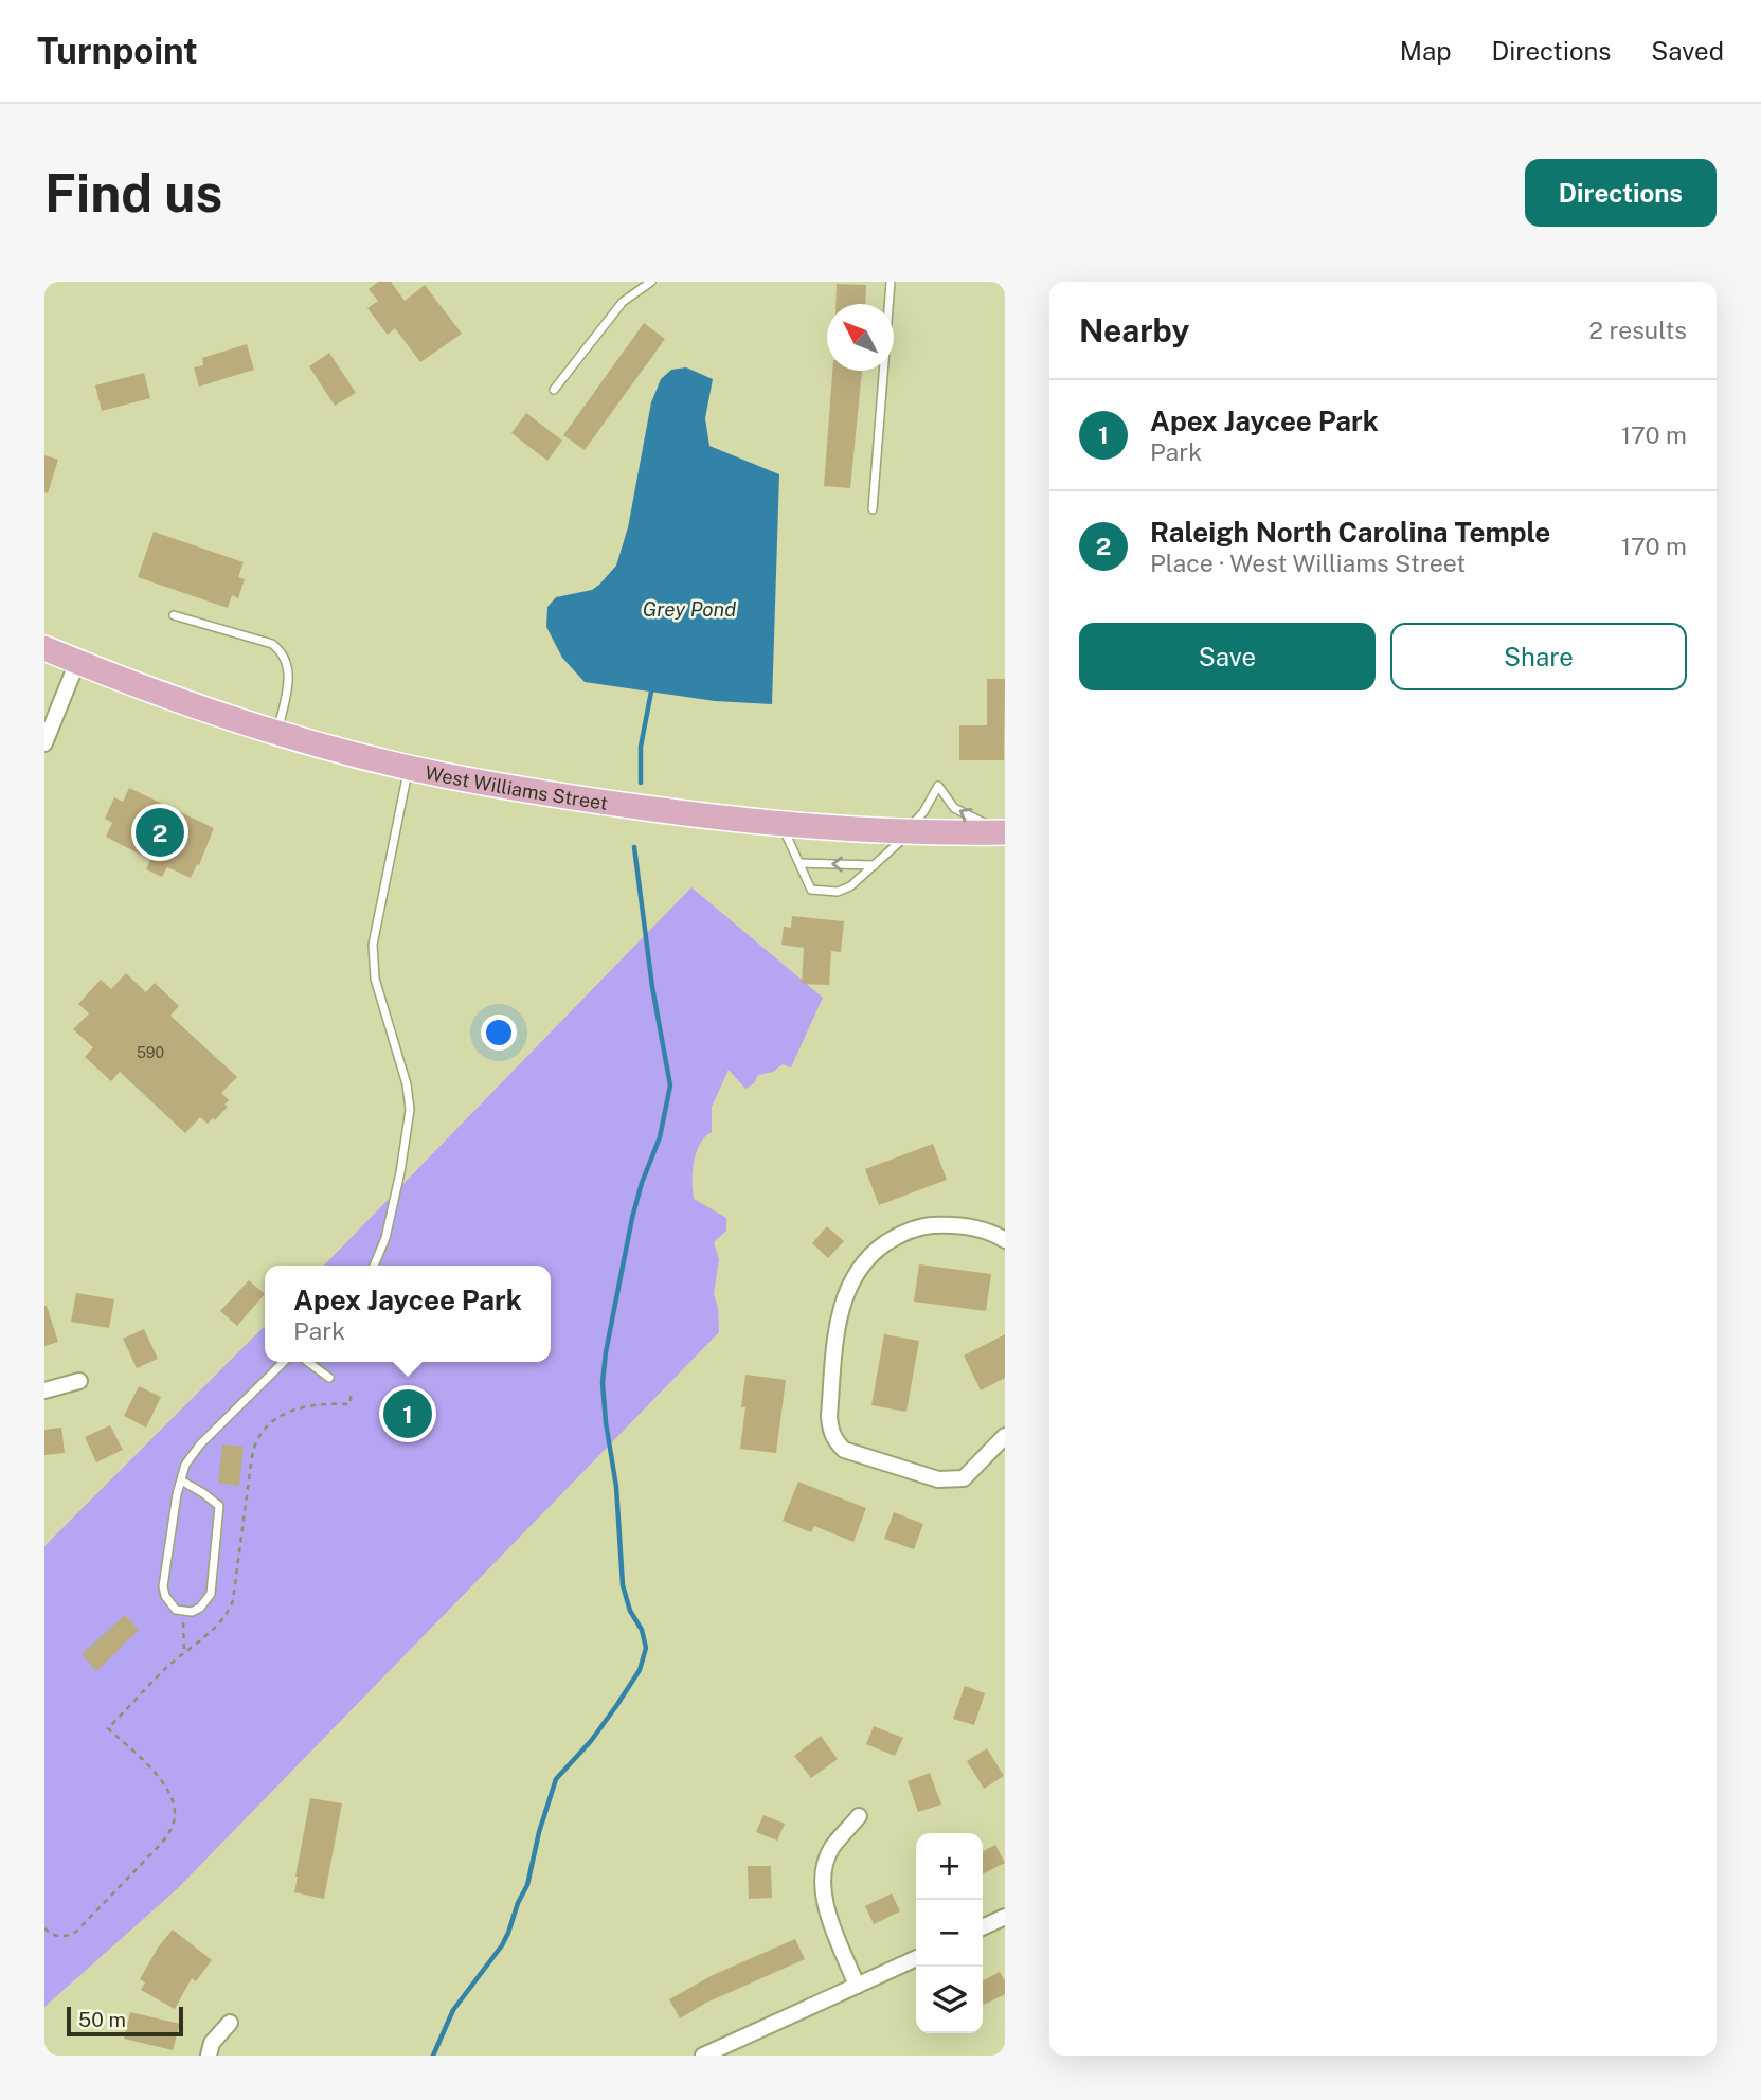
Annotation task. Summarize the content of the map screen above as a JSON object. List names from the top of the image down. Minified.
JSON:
{"streets":{"main road":["West Williams Street"]},"water":["Grey Pond"],"house_numbers":["590"],"scale_bar":"50 m","north":"top left","page":{"header":"Turnpoint","nav":["Map","Directions","Saved"],"buttons":["Directions",["Save","Share"]],"title":"Find us","heading":["Nearby","2 results"],"list":[{"mark":"1","name":"Apex Jaycee Park","note":"Park","value":"170 m"},{"mark":"2","name":"Raleigh North Carolina Temple","note":"Place · West Williams Street","value":"170 m"}],"pins":["2","1"],"popup":["Apex Jaycee Park","Park"],"map_buttons":["+","−"],"scale":"50 m"}}
